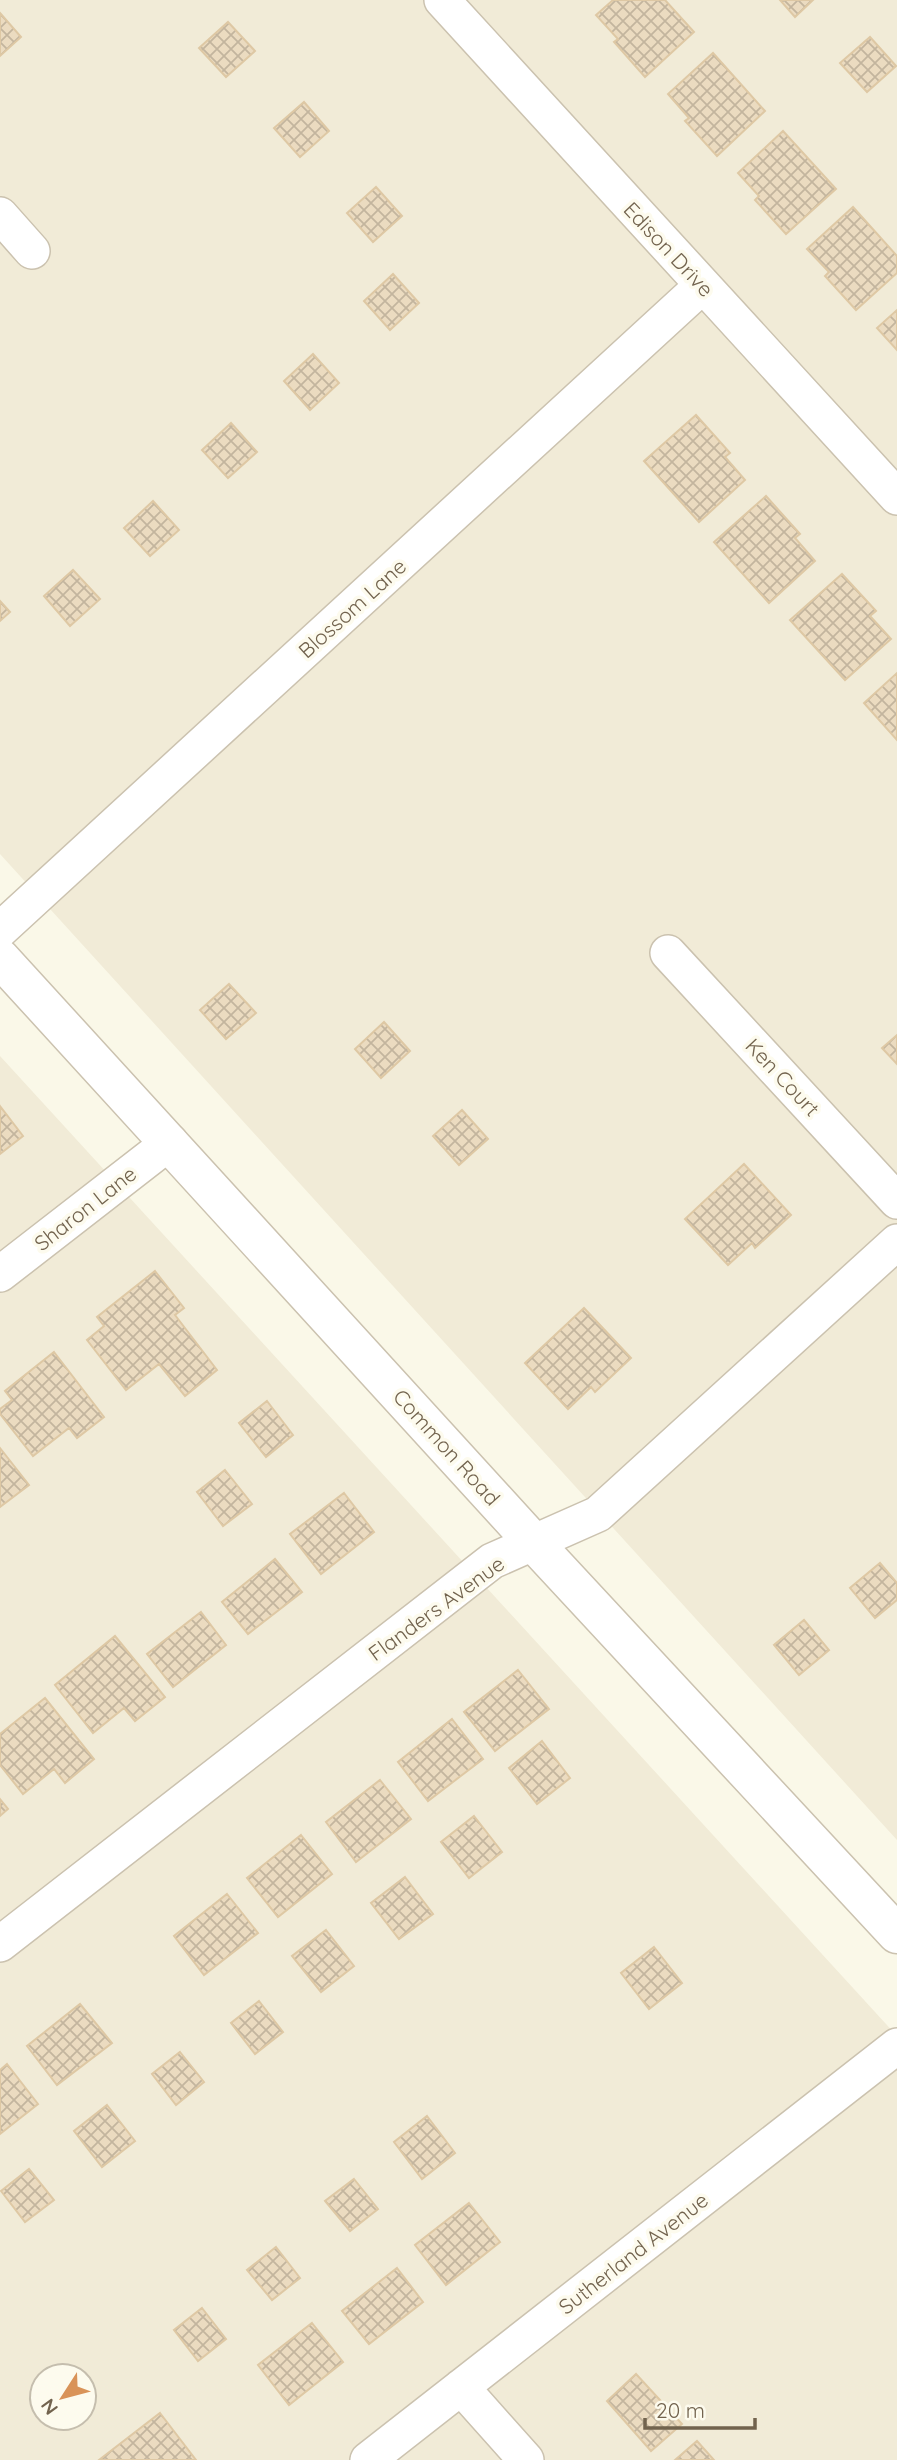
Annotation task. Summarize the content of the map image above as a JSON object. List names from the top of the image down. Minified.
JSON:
{"streets":{"street":["Edison Drive","Blossom Lane","Ken Court","Sharon Lane","Common Road","Flanders Avenue","Sutherland Avenue"]},"crossings":[["Edison Drive","Blossom Lane"],["Sharon Lane","Common Road"],["Common Road","Flanders Avenue"]],"scale_bar":"20 m","north":"bottom left"}
